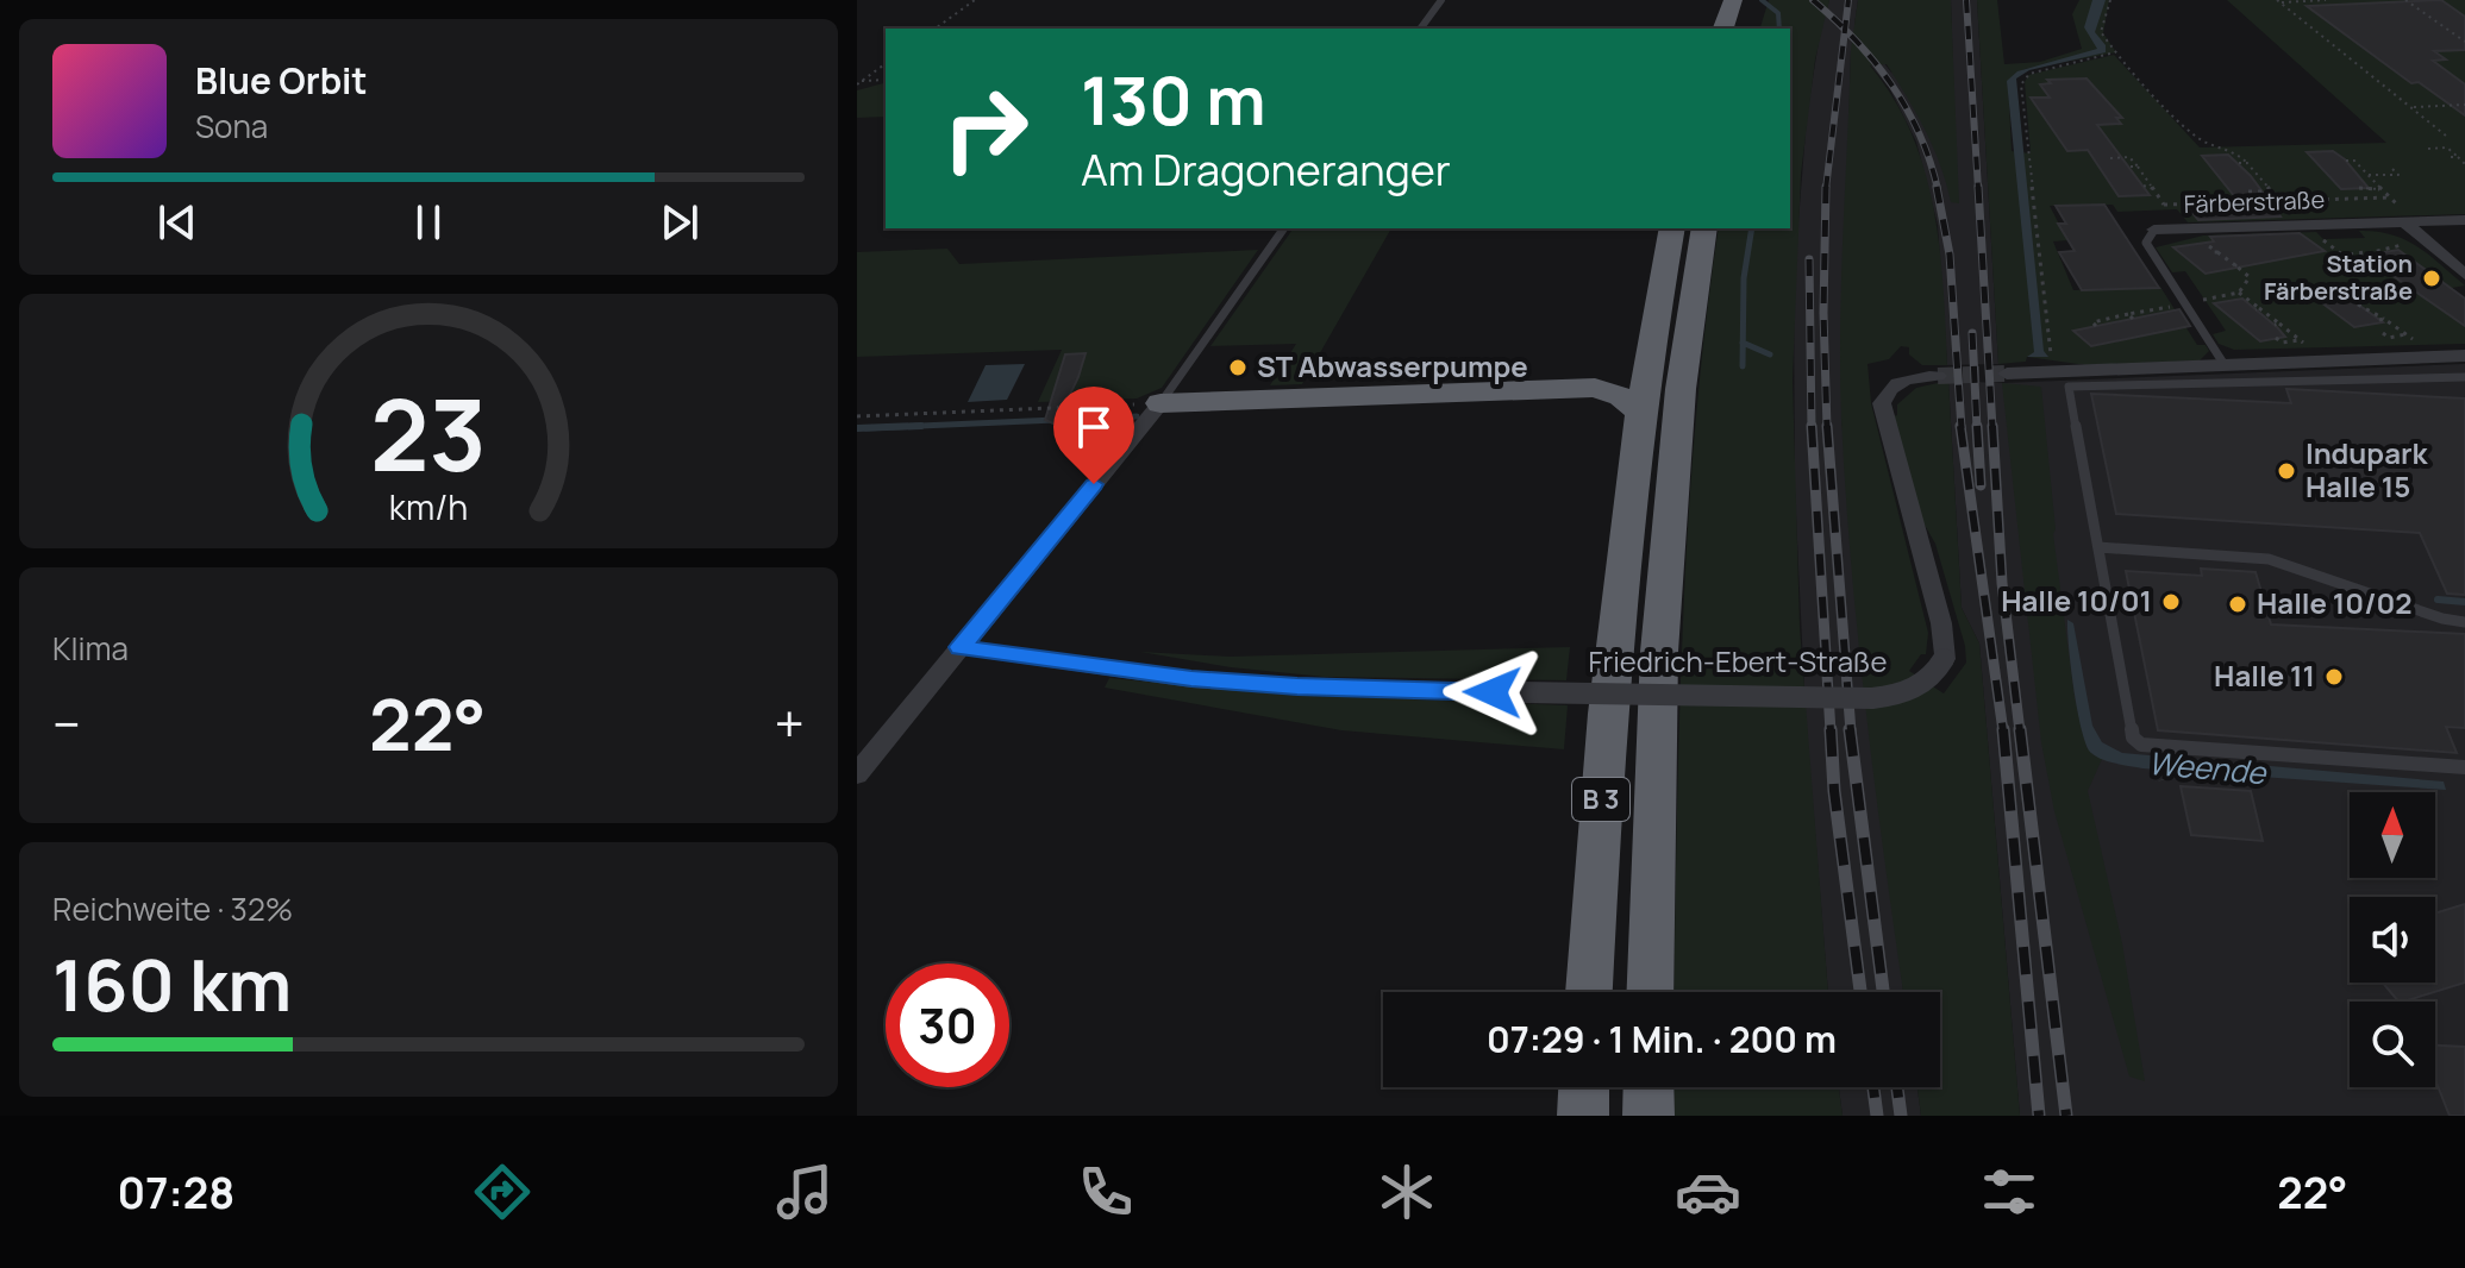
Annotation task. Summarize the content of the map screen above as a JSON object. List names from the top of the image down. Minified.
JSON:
{"streets":{"highway":["B 3"],"street":["Färberstraße","Friedrich-Ebert-Straße"]},"water":["Weende"],"places":["Station Färberstraße","ST Abwasserpumpe","Indupark Halle 15","Halle 10/01","Halle 10/02","Halle 11"],"north":"top","page":{"turn":["130 m","Am Dragoneranger"],"song":["Blue Orbit","Sona"],"tile":["Klima",["Reichweite · 32%","160 km"]],"heat":["−","22°","+"],"limit":"30","trip":"07:29 · 1 Min. · 200 m","tabs":["07:28","22°"],"gauge":["23","km/h"]}}
